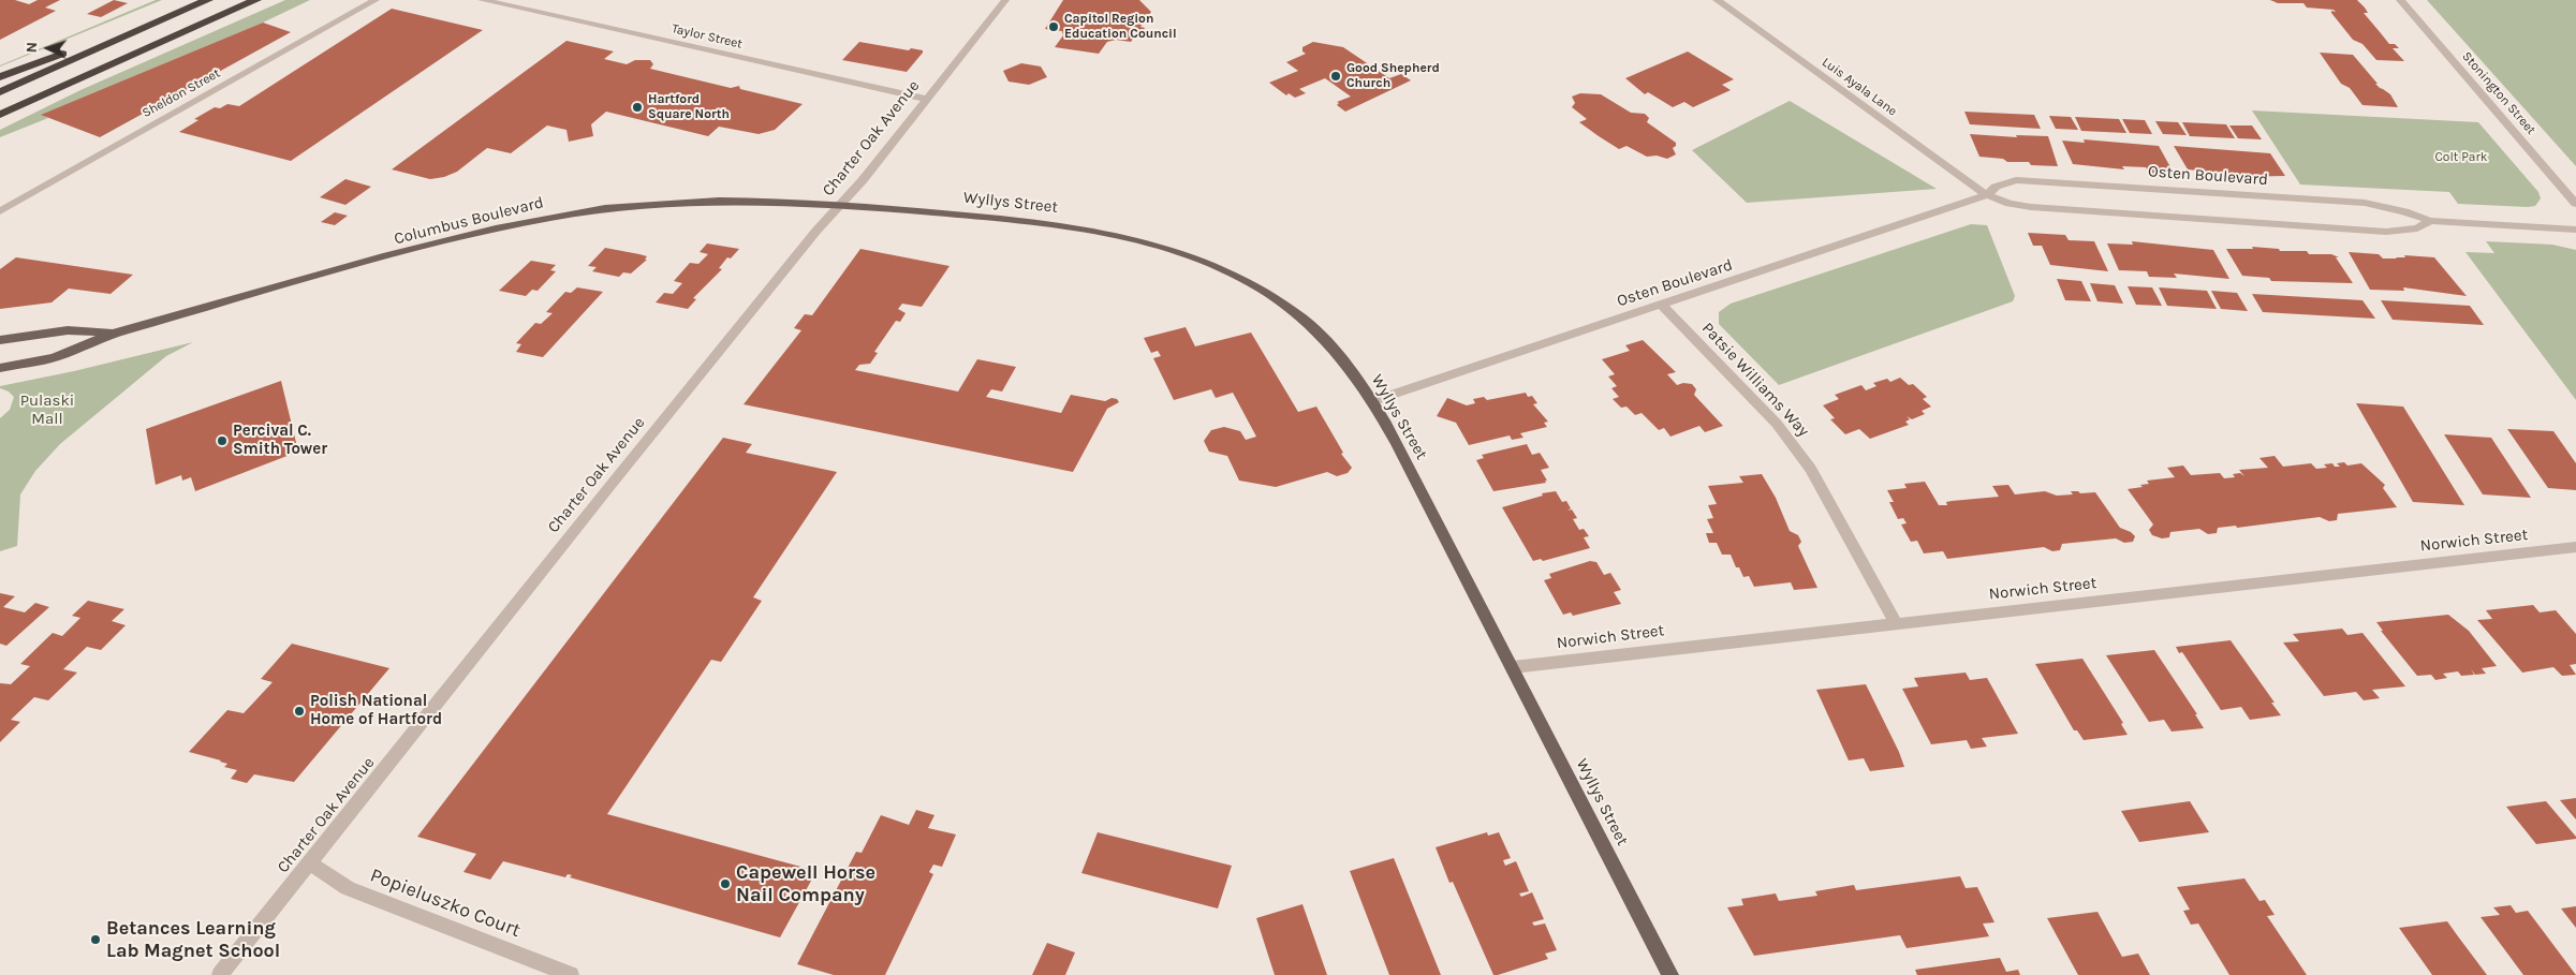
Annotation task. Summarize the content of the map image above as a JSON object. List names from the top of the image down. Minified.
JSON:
{"streets":{"main road":["Wyllys Street","Columbus Boulevard"],"street":["Taylor Street","Luis Ayala Lane","Sheldon Street","Stonington Street","Charter Oak Avenue","Osten Boulevard","Patsie Williams Way","Norwich Street","Popieluszko Court"]},"crossings":[["Taylor Street","Charter Oak Avenue"],["Luis Ayala Lane","Osten Boulevard"],["Charter Oak Avenue","Wyllys Street"],["Charter Oak Avenue","Columbus Boulevard"],["Charter Oak Avenue","Popieluszko Court"],["Osten Boulevard","Wyllys Street"],["Osten Boulevard","Patsie Williams Way"],["Wyllys Street","Columbus Boulevard"],["Wyllys Street","Norwich Street"],["Patsie Williams Way","Norwich Street"]],"parks":["Colt Park","Pulaski Mall"],"places":["Capitol Region Education Council","Good Shepherd Church","Hartford Square North","Percival C. Smith Tower","Polish National Home of Hartford","Capewell Horse Nail Company","Betances Learning Lab Magnet School"],"north":"left"}
